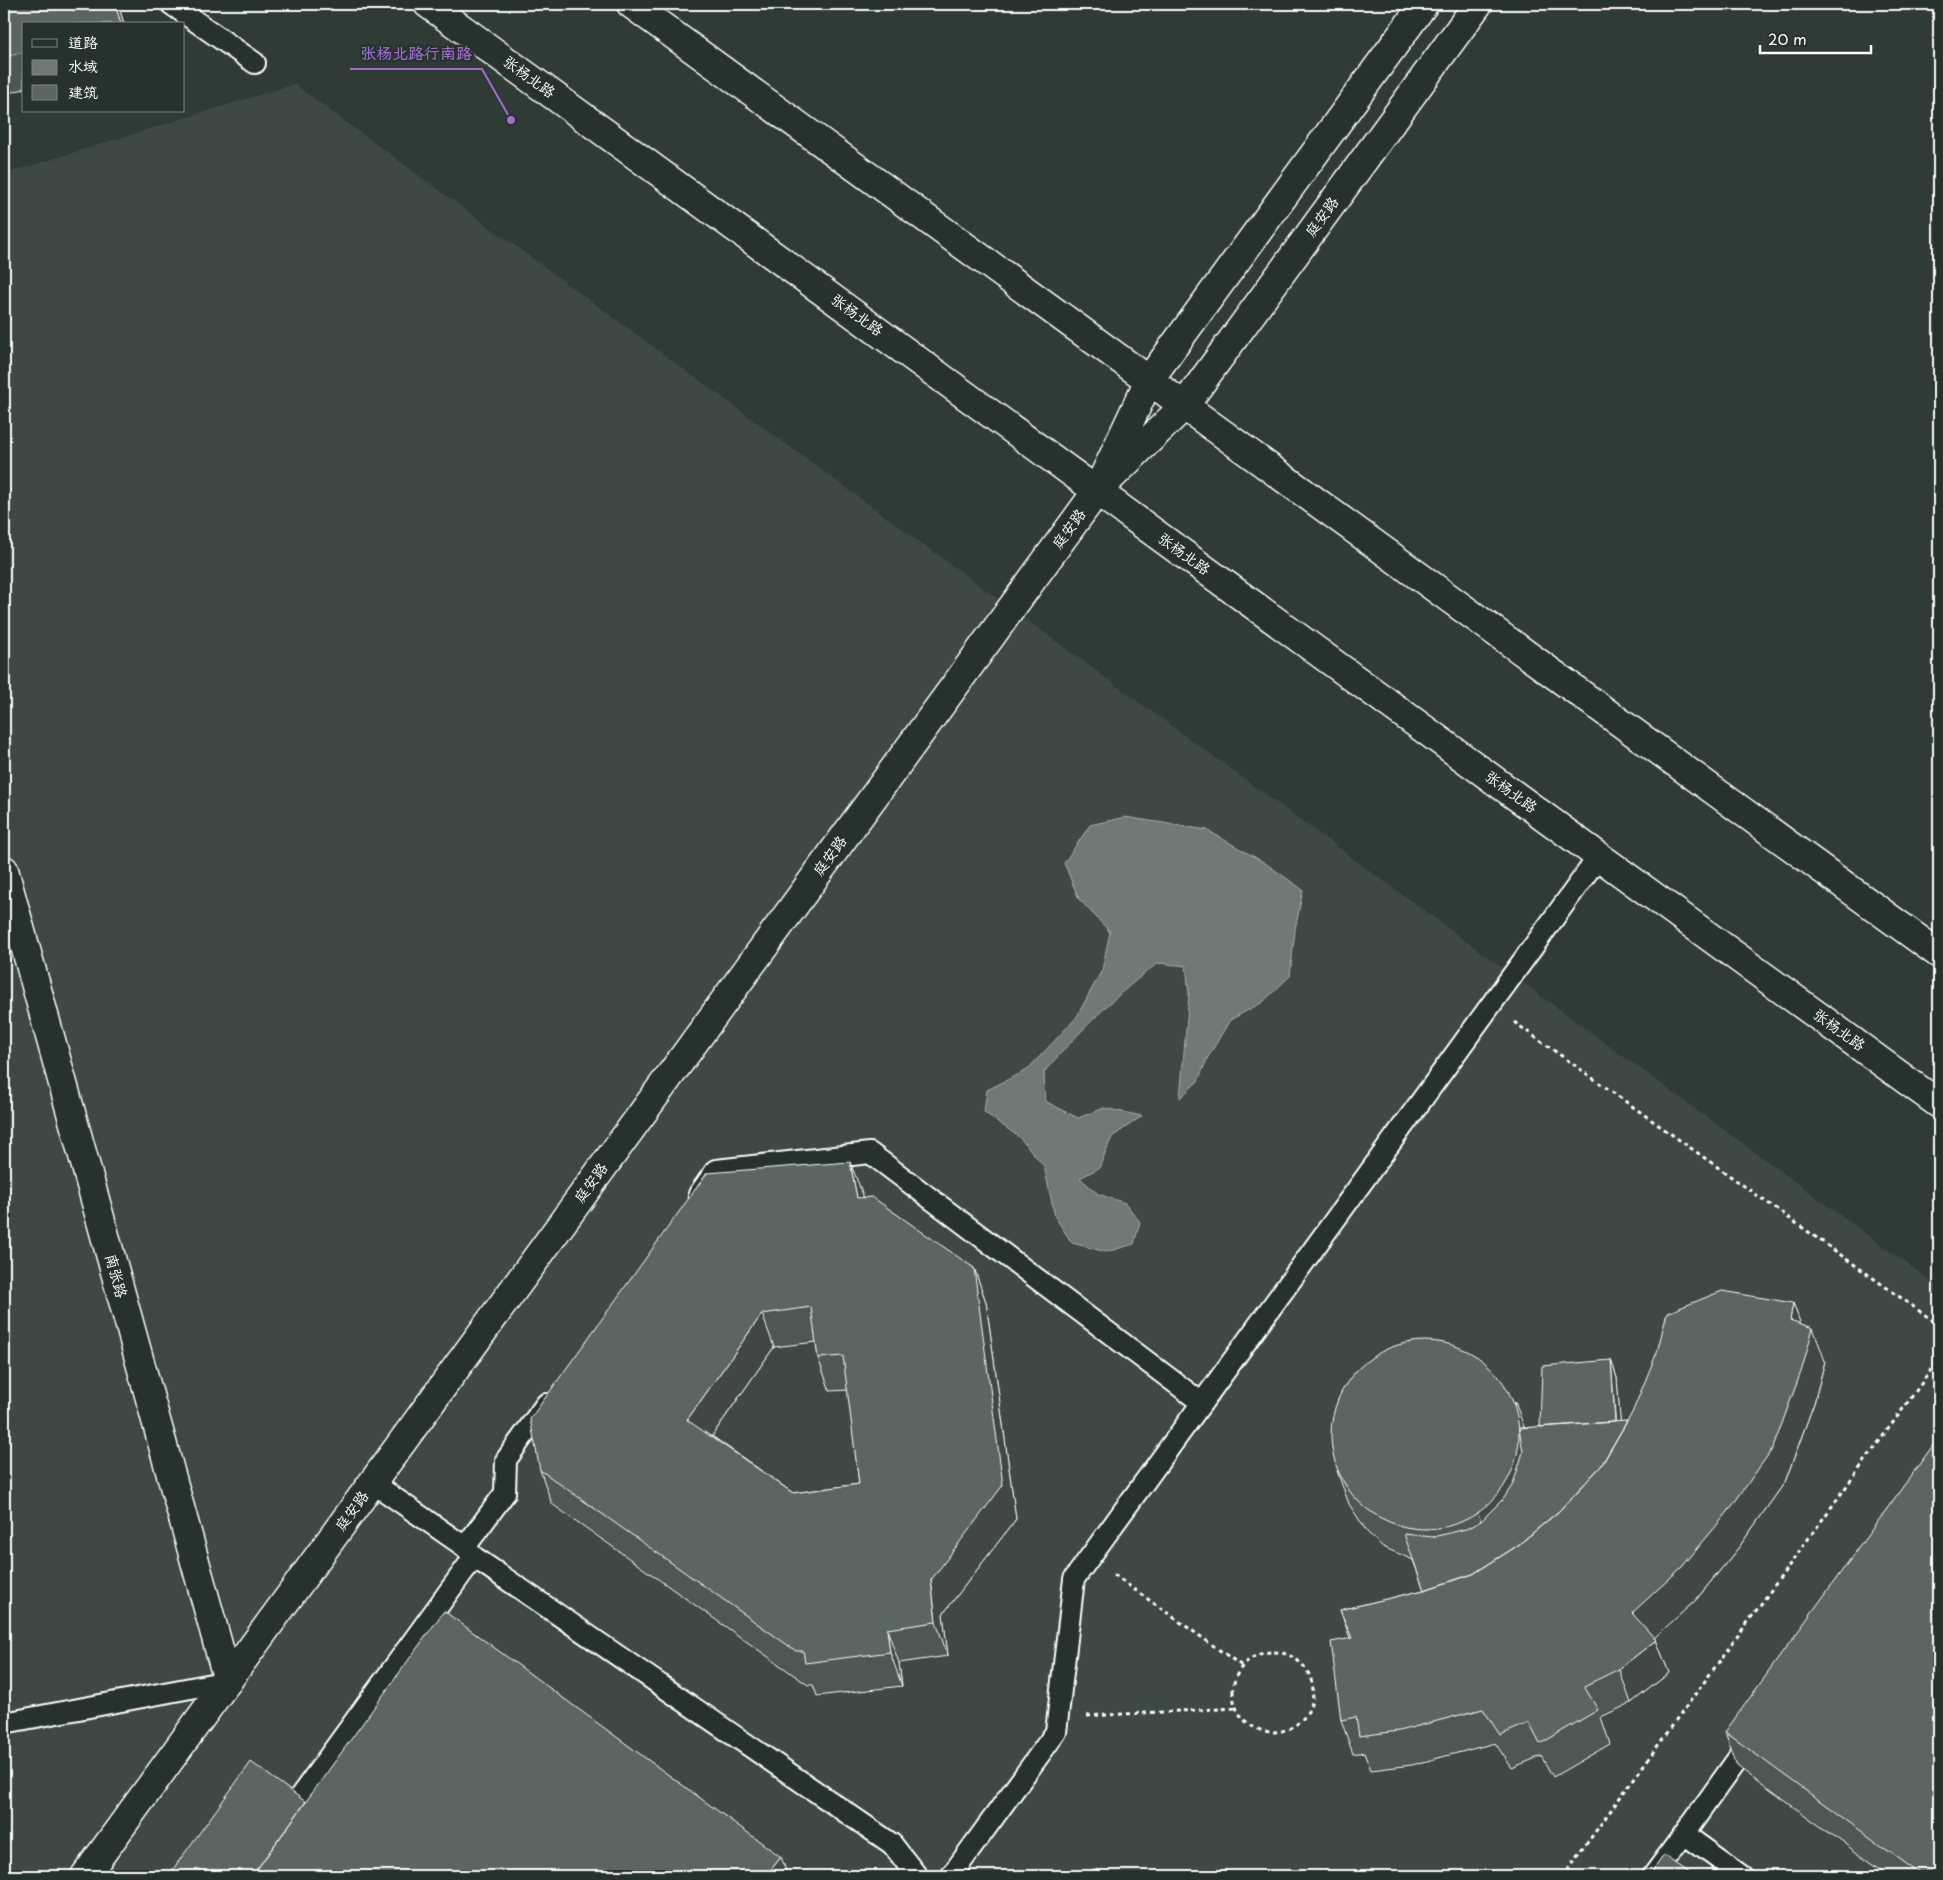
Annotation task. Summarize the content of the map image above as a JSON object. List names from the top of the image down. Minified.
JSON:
{"streets":{"street":["张杨北路","庭安路","南张路"]},"crossings":[["张杨北路","庭安路"],["庭安路","南张路"]],"places":["张杨北路行南路"],"legend":["道路","水域","建筑"],"scale_bar":"20 m"}
